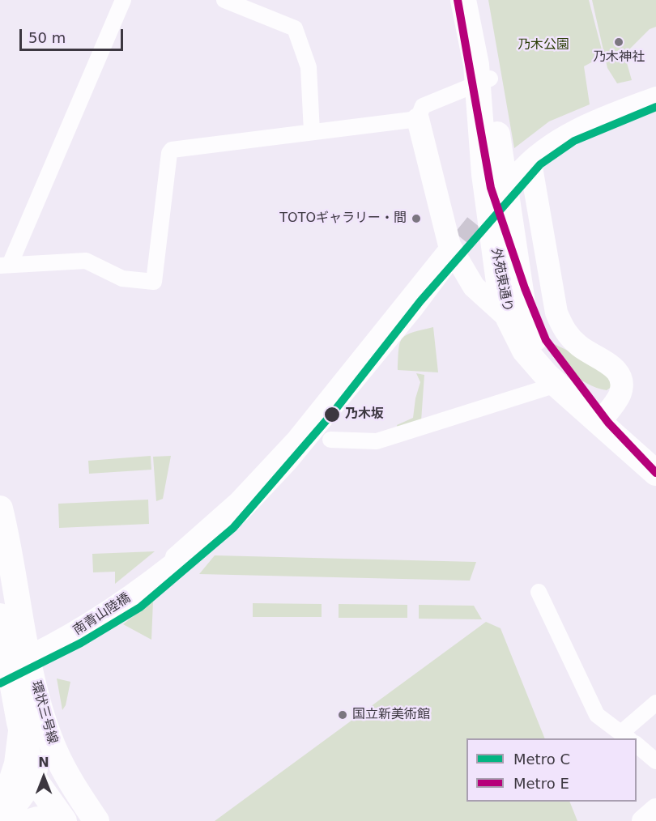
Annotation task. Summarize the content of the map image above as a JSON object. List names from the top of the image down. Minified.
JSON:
{"streets":{"main road":["外苑東通り","環状三号線"],"street":["南青山陸橋"]},"parks":["乃木公園"],"places":["乃木神社","TOTOギャラリー・間","乃木坂","国立新美術館"],"lines":["metro line E","metro line C"],"legend":["Metro C","Metro E"],"scale_bar":"50 m","north":"top"}
